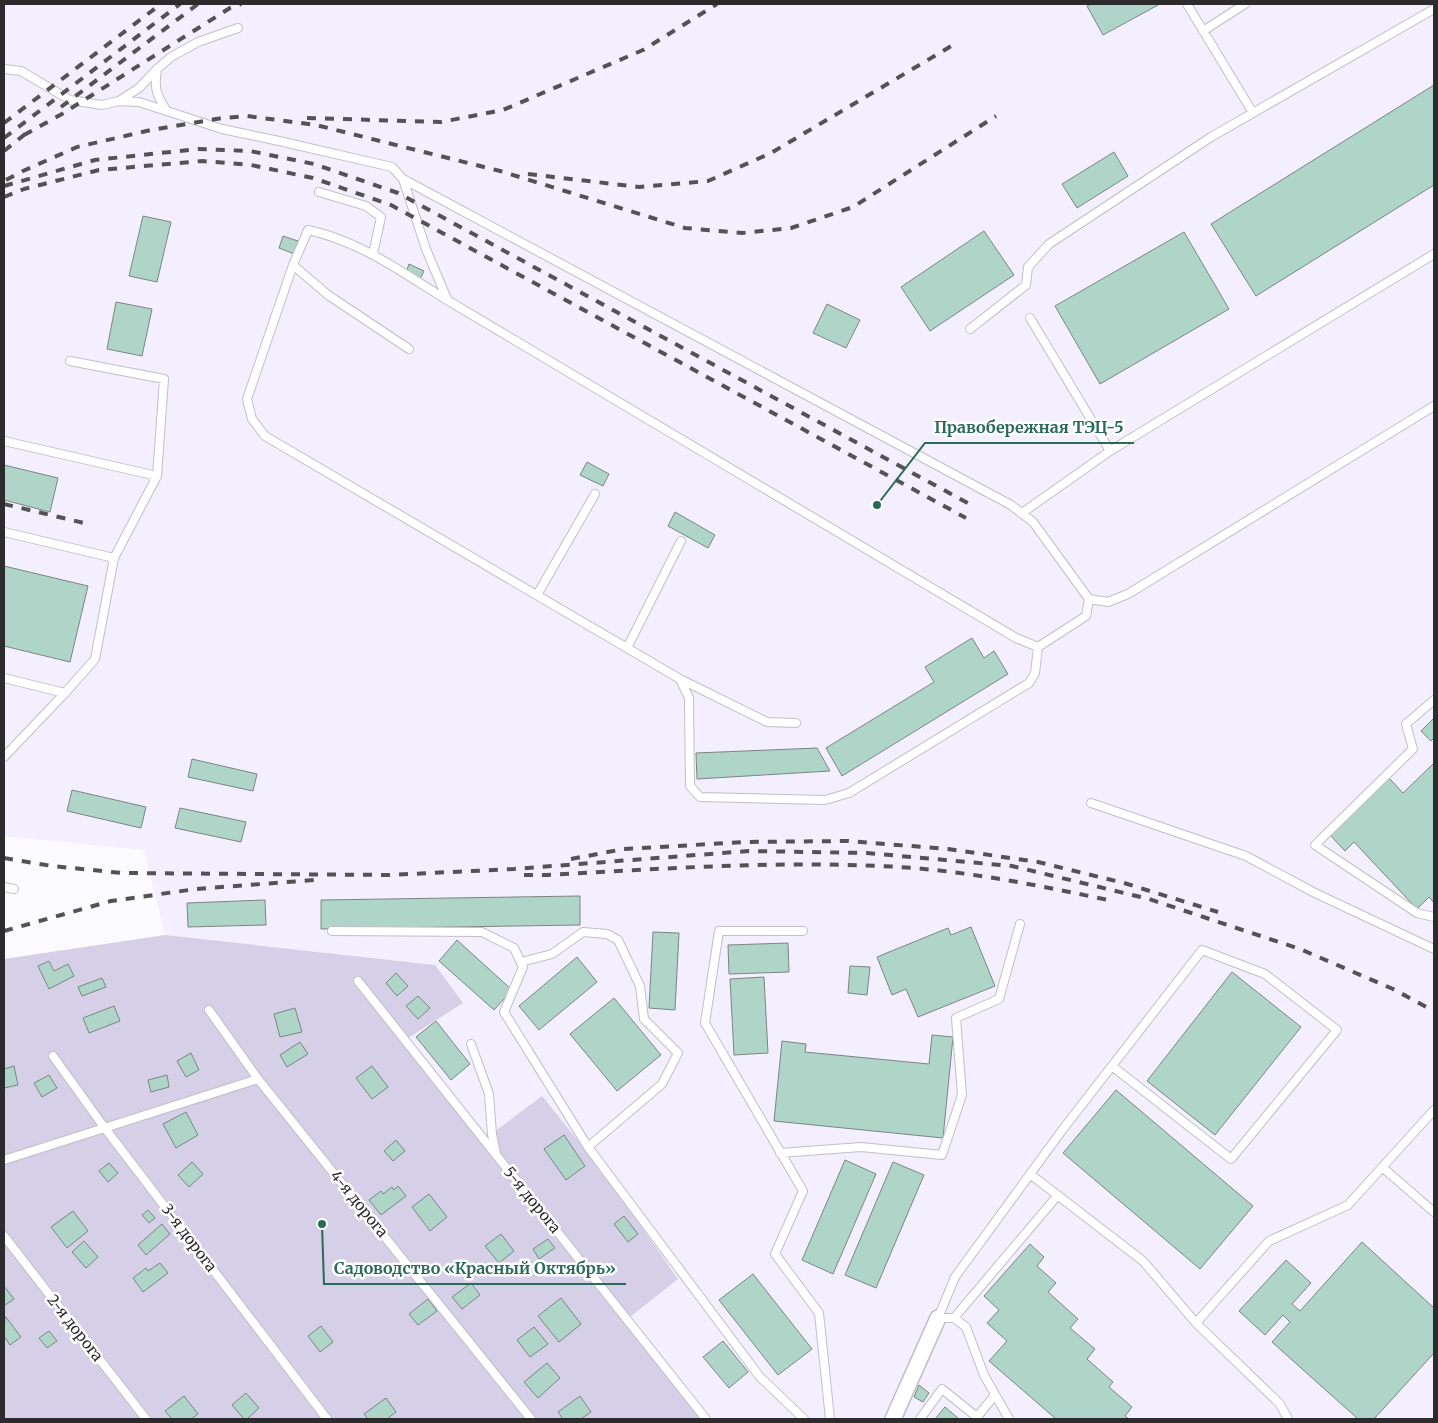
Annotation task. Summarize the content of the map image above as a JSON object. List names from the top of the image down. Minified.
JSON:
{"streets":{"lane":["5-я дорога","4-я дорога","3-я дорога","2-я дорога"]},"places":["Правобережная ТЭЦ-5","Садоводство «Красный Октябрь»"]}
